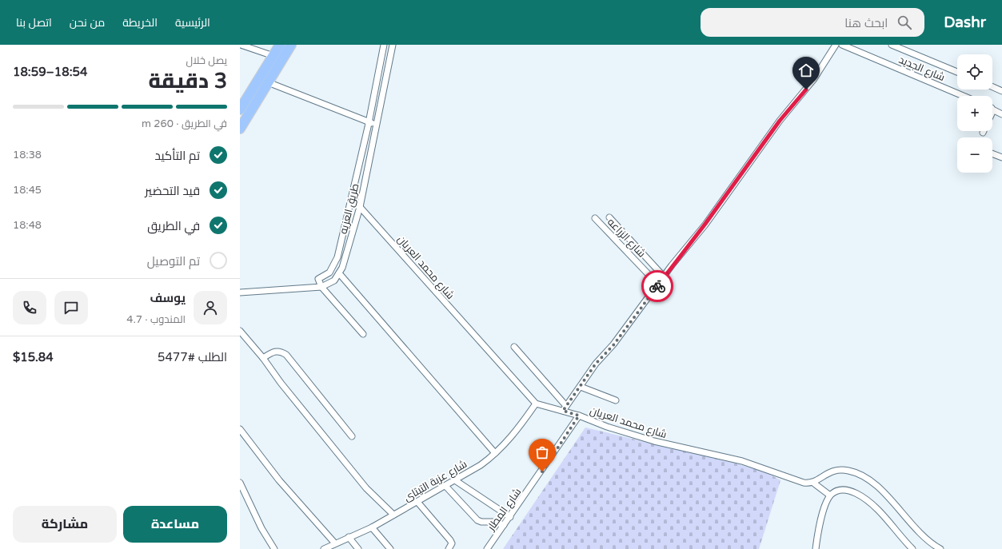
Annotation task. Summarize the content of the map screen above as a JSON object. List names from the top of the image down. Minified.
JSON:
{"streets":{"street":["شارع الجديد","طريق العزيه","شارع الزراعه","شارع محمد العريان","شارع عزبة التيتاى","شارع المطار"]},"crossings":[["طريق العزيه","شارع محمد العريان"],["شارع محمد العريان","شارع عزبة التيتاى"],["شارع محمد العريان","شارع المطار"]],"page":{"header":"Dashr","search":"ابحث هنا","nav":["الرئيسية","الخريطة","من نحن","اتصل بنا"],"heading":["3 دقيقة","يصل خلال","18:54–18:59"],"panel":["يوسف","المندوب · 4.7","الطلب #5477","$15.84"],"map_buttons":["+","−"],"bar":"في الطريق · 260 m","list":[["تم التأكيد","18:38"],["قيد التحضير","18:45"],["في الطريق","18:48"],"تم التوصيل"],"buttons":["مساعدة","مشاركة"]}}
